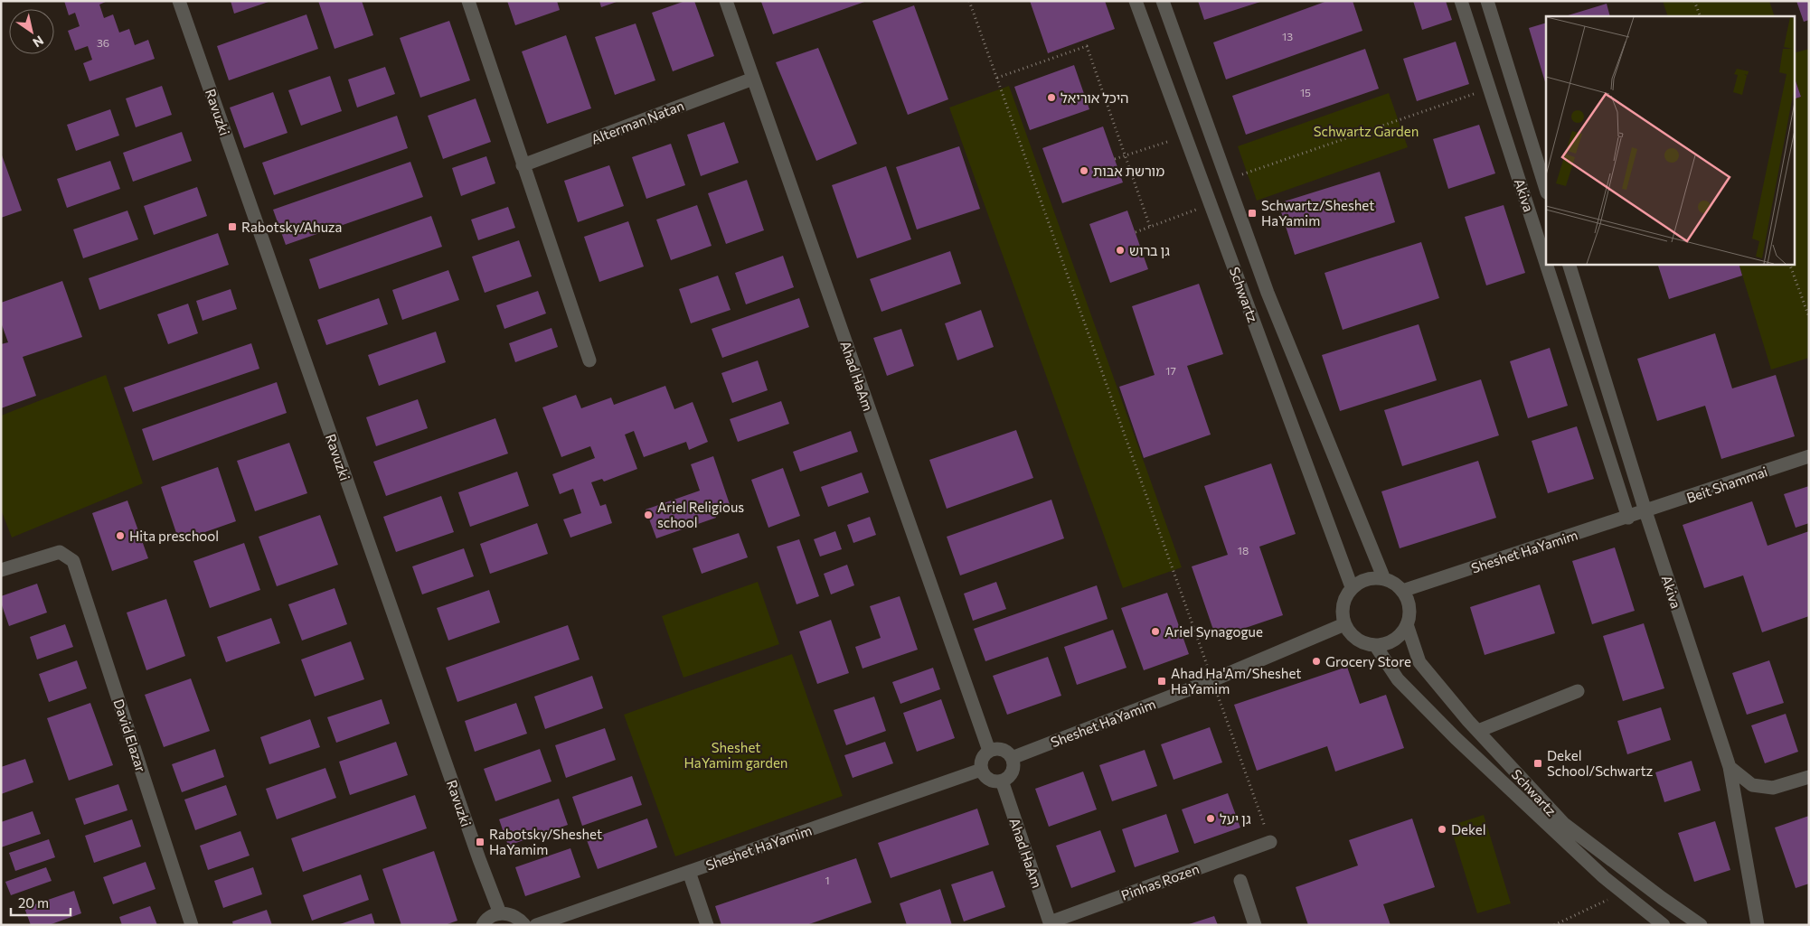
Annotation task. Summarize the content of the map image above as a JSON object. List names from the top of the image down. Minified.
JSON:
{"streets":{"street":["Ravuzki","Alterman Natan","Akiva","Schwartz","Ahad HaAm","Beit Shammai","Sheshet HaYamim","David Elazar","Pinhas Rozen"]},"crossings":[["Alterman Natan","Ahad HaAm"],["Akiva","Beit Shammai"],["Akiva","Sheshet HaYamim"],["Schwartz","Sheshet HaYamim"],["Ahad HaAm","Sheshet HaYamim"],["Ahad HaAm","Pinhas Rozen"],["Beit Shammai","Sheshet HaYamim"]],"parks":["Schwartz Garden","Sheshet HaYamim garden"],"places":{"other":["היכל אוריאל","מורשת אבות","גן ברוש","Ariel Religious school","Hita preschool","Ariel Synagogue","Grocery Store","גן יעל","Dekel"],"transit":["Schwartz/Sheshet HaYamim","Rabotsky/Ahuza","Ahad Ha'Am/Sheshet HaYamim","Dekel School/Schwartz","Rabotsky/Sheshet HaYamim"]},"house_numbers":["13","36","15","17","18","1"],"scale_bar":"20 m","north":"bottom right"}
